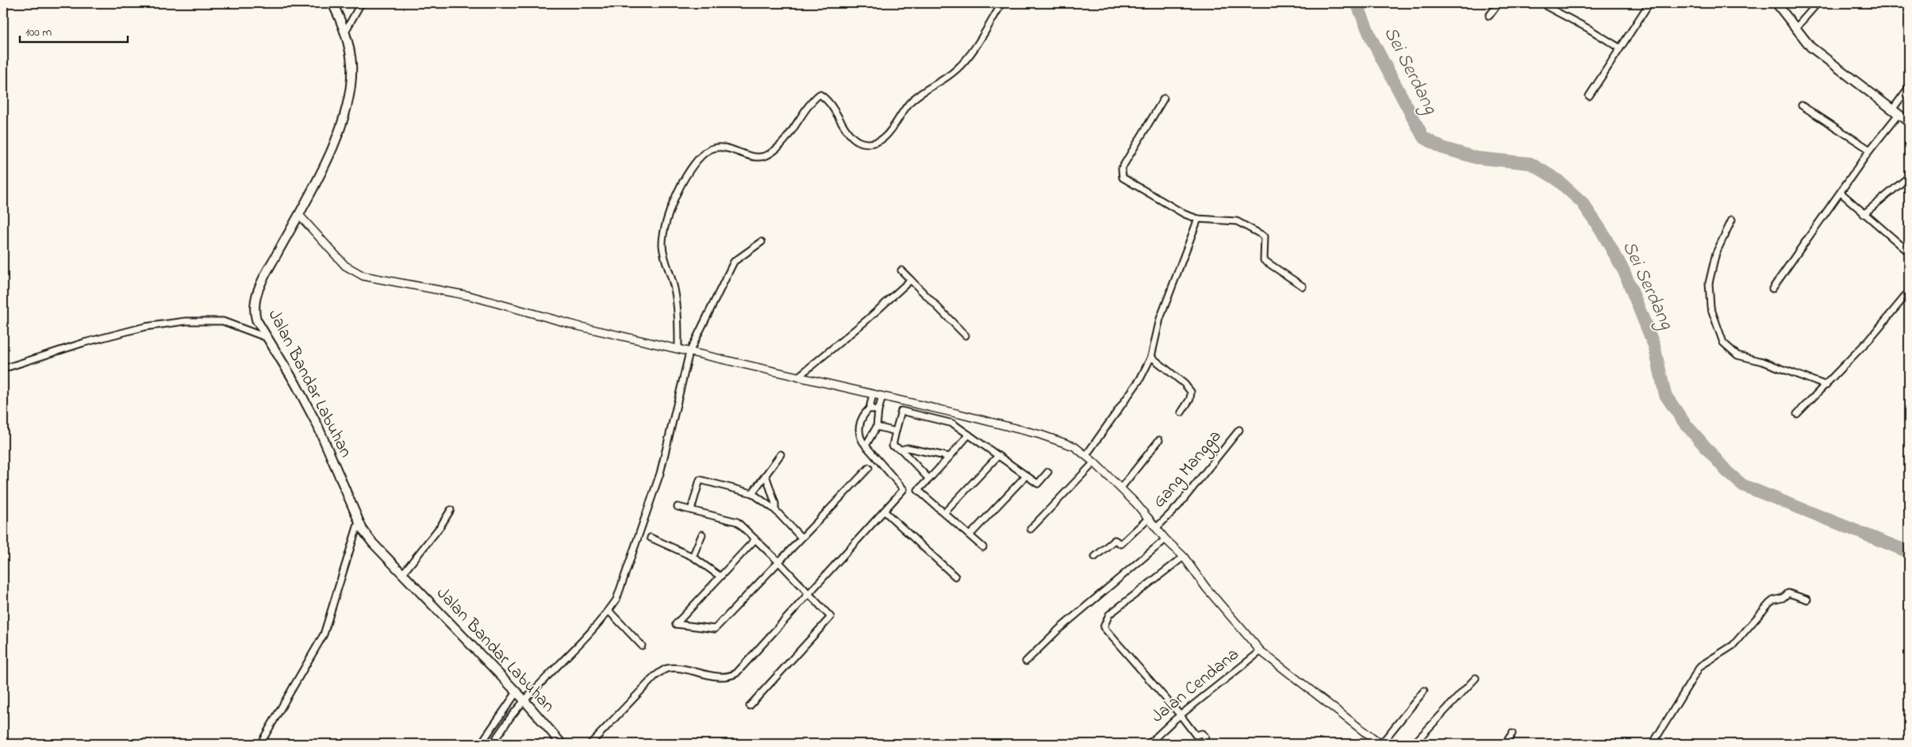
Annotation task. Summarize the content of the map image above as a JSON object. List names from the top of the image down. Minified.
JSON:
{"streets":{"main road":["Jalan Bandar Labuhan"],"street":["Gang Mangga","Jalan Cendana"]},"water":["Sei Serdang"],"scale_bar":"100 m"}
